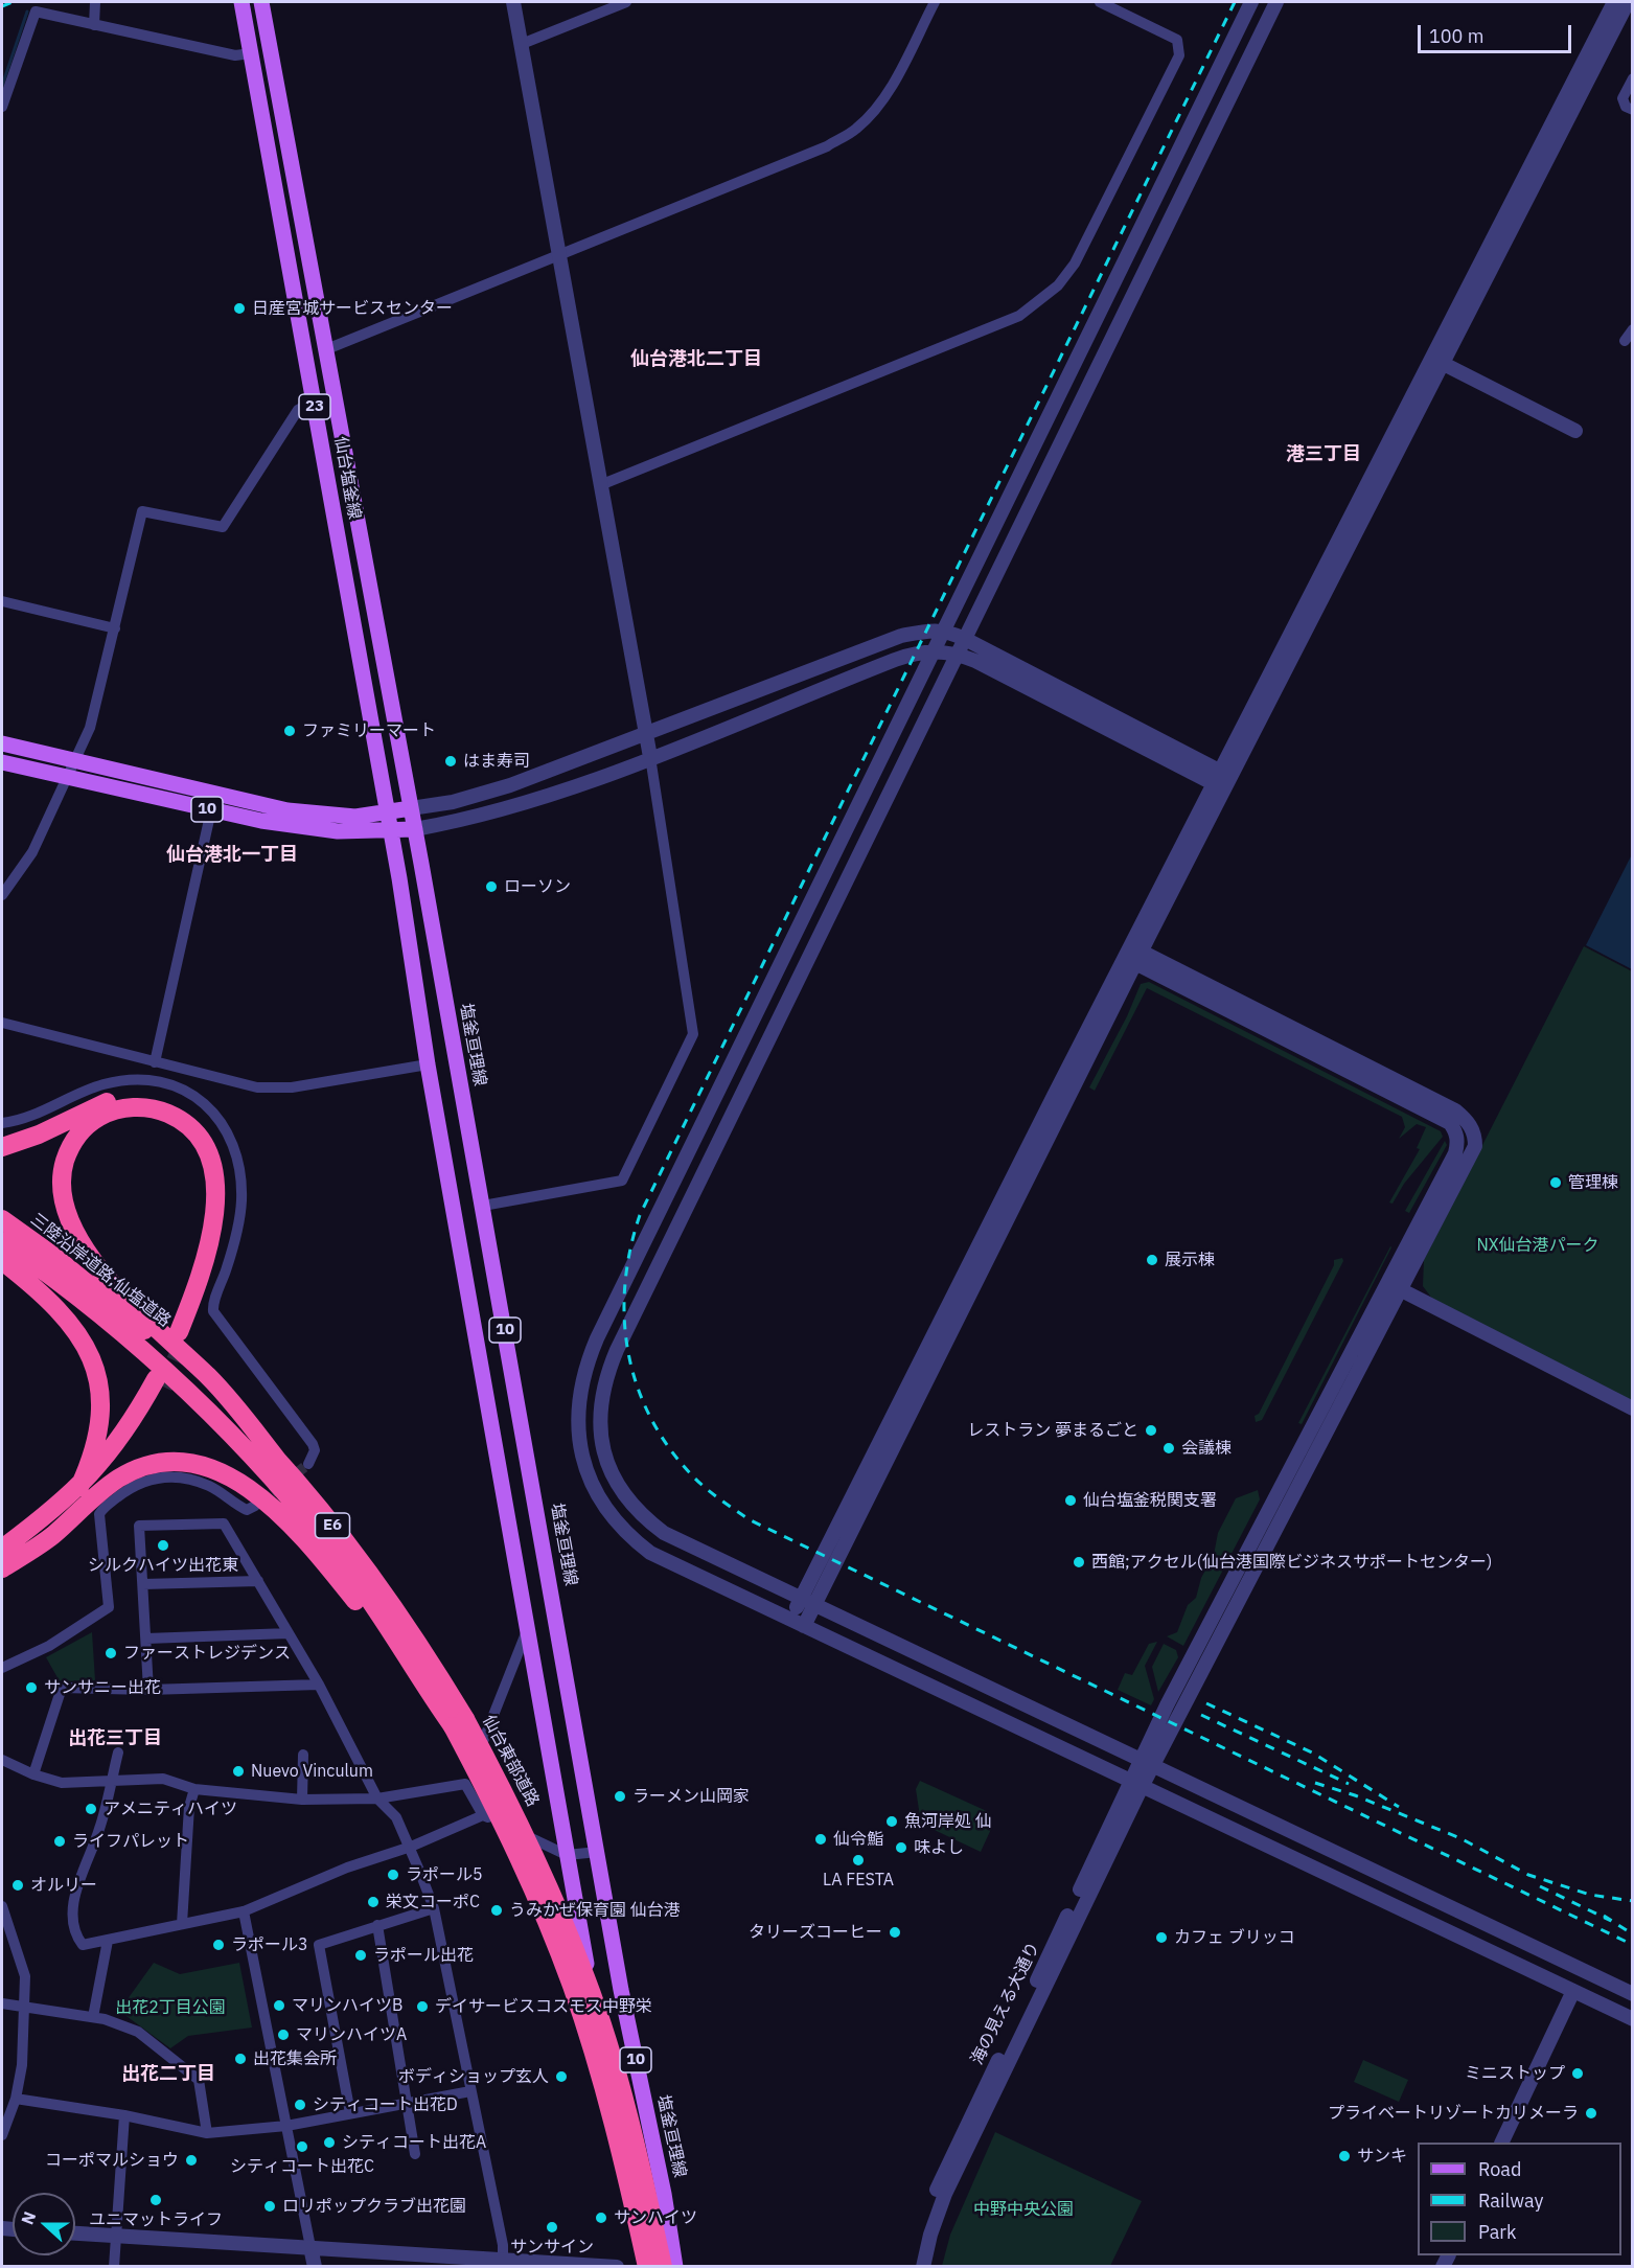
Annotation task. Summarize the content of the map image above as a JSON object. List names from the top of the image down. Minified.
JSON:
{"streets":{"highway":["三陸沿岸道路;仙塩道路","E6","仙台東部道路"],"main road":["23","仙台塩釜線","10","塩釜亘理線"],"street":["海の見える大通り"]},"crossings":[["仙台塩釜線","10"],["仙台塩釜線","塩釜亘理線"],["10","塩釜亘理線"],["三陸沿岸道路;仙塩道路","仙台東部道路"]],"districts":["仙台港北二丁目","港三丁目","仙台港北一丁目","出花三丁目","出花二丁目"],"parks":["NX仙台港パーク","出花2丁目公園","中野中央公園"],"places":["日産宮城サービスセンター","ファミリーマート","はま寿司","ローソン","管理棟","展示棟","レストラン 夢まるごと","会議棟","仙台塩釜税関支署","シルクハイツ出花東","西館;アクセル(仙台港国際ビジネスサポートセンター)","ファーストレジデンス","サンサニー出花","Nuevo Vinculum","ラーメン山岡家","アメニティハイツ","魚河岸処 仙","仙令鮨","ライフパレット","味よし","LA FESTA","ラポール5","オルリー","栄文コーポC","うみかぜ保育園 仙台港","タリーズコーヒー","カフェ ブリッコ","ラポール3","ラポール出花","マリンハイツB","デイサービスコスモス中野栄","マリンハイツA","出花集会所","ミニストップ","ボディショップ玄人","シティコート出花D","プライベートリゾートカリメーラ","シティコート出花A","シティコート出花C","サンキ","コーポマルショウ","ユニマットライフ","ロリポップクラブ出花園","サンハイツ","サンサイン"],"legend":["Road","Railway","Park"],"scale_bar":"100 m","north":"left"}
